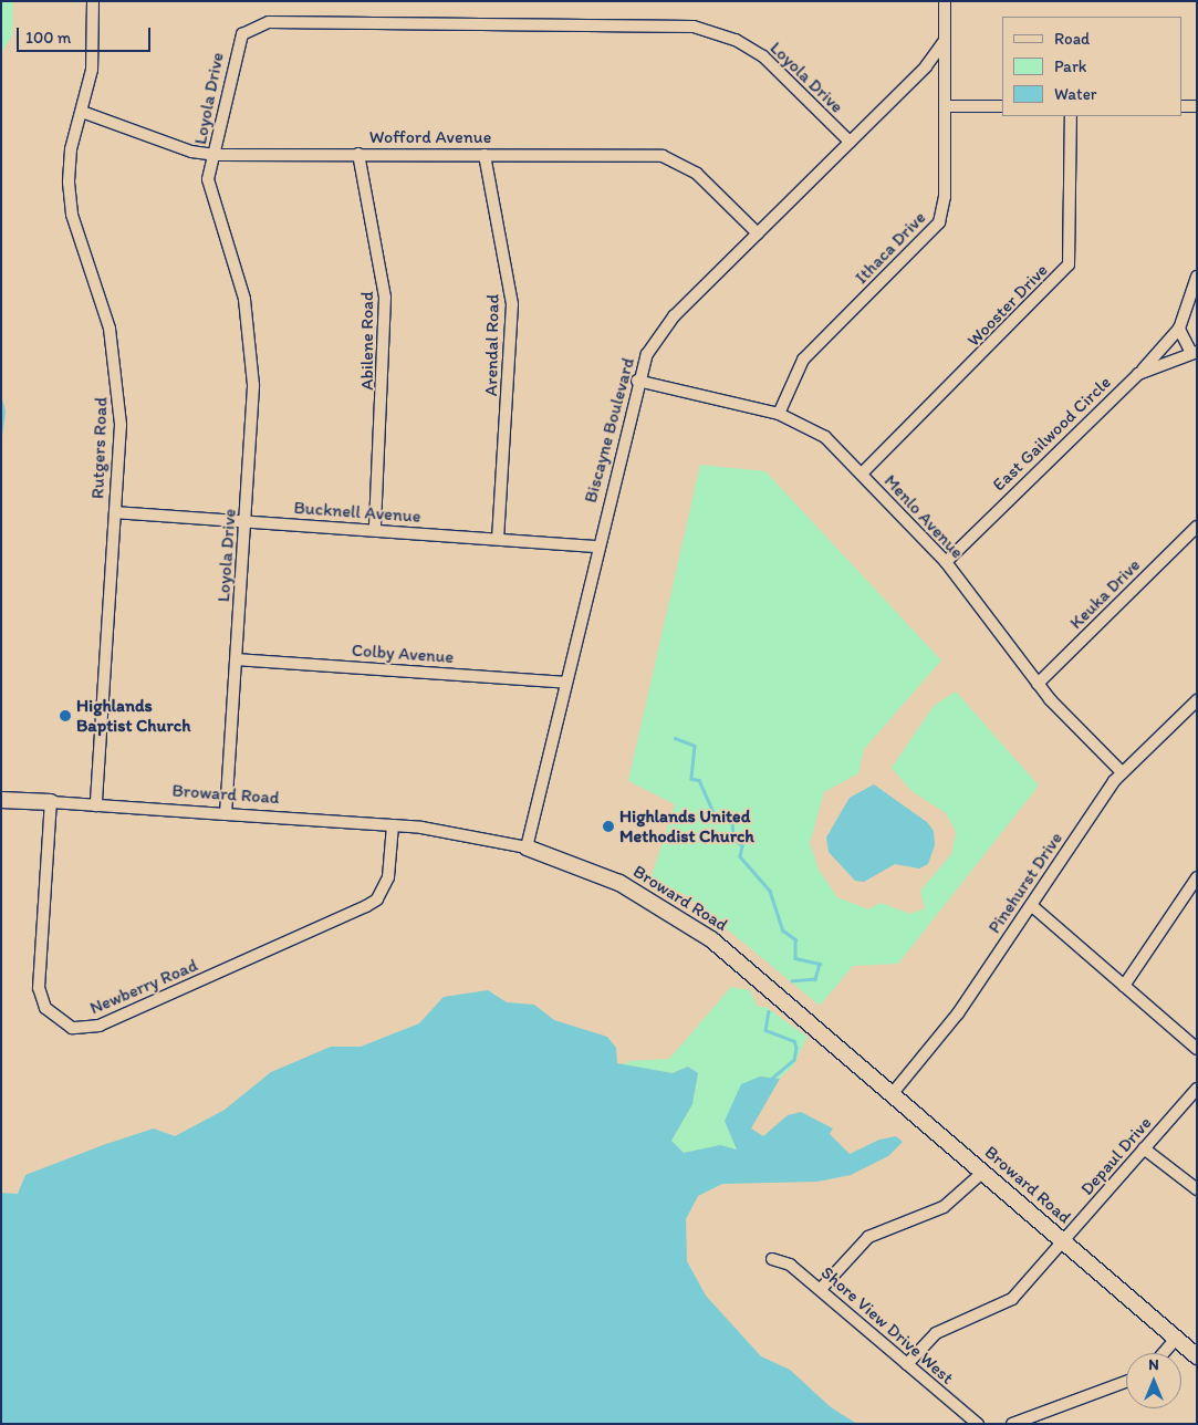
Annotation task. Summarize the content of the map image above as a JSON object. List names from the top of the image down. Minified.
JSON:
{"streets":{"main road":["Broward Road"],"street":["Loyola Drive","Wofford Avenue","Ithaca Drive","Wooster Drive","Abilene Road","Arendal Road","Biscayne Boulevard","East Gailwood Circle","Rutgers Road","Bucknell Avenue","Menlo Avenue","Keuka Drive","Colby Avenue","Pinehurst Drive","Newberry Road","Depaul Drive","Shore View Drive West"]},"crossings":[["Loyola Drive","Wofford Avenue"],["Loyola Drive","Biscayne Boulevard"],["Loyola Drive","Bucknell Avenue"],["Loyola Drive","Colby Avenue"],["Loyola Drive","Broward Road"],["Wofford Avenue","Abilene Road"],["Wofford Avenue","Arendal Road"],["Wofford Avenue","Biscayne Boulevard"],["Wofford Avenue","Rutgers Road"],["Ithaca Drive","Biscayne Boulevard"],["Ithaca Drive","Menlo Avenue"],["Wooster Drive","Menlo Avenue"],["Abilene Road","Bucknell Avenue"],["Arendal Road","Bucknell Avenue"],["Biscayne Boulevard","Bucknell Avenue"],["Biscayne Boulevard","Menlo Avenue"],["Biscayne Boulevard","Colby Avenue"],["Biscayne Boulevard","Broward Road"],["East Gailwood Circle","Menlo Avenue"],["Rutgers Road","Bucknell Avenue"],["Rutgers Road","Broward Road"],["Menlo Avenue","Keuka Drive"],["Menlo Avenue","Pinehurst Drive"],["Broward Road","Pinehurst Drive"],["Broward Road","Newberry Road"],["Broward Road","Depaul Drive"],["Depaul Drive","Shore View Drive West"]],"places":["Highlands Baptist Church","Highlands United Methodist Church"],"legend":["Road","Park","Water"],"scale_bar":"100 m","north":"top"}
